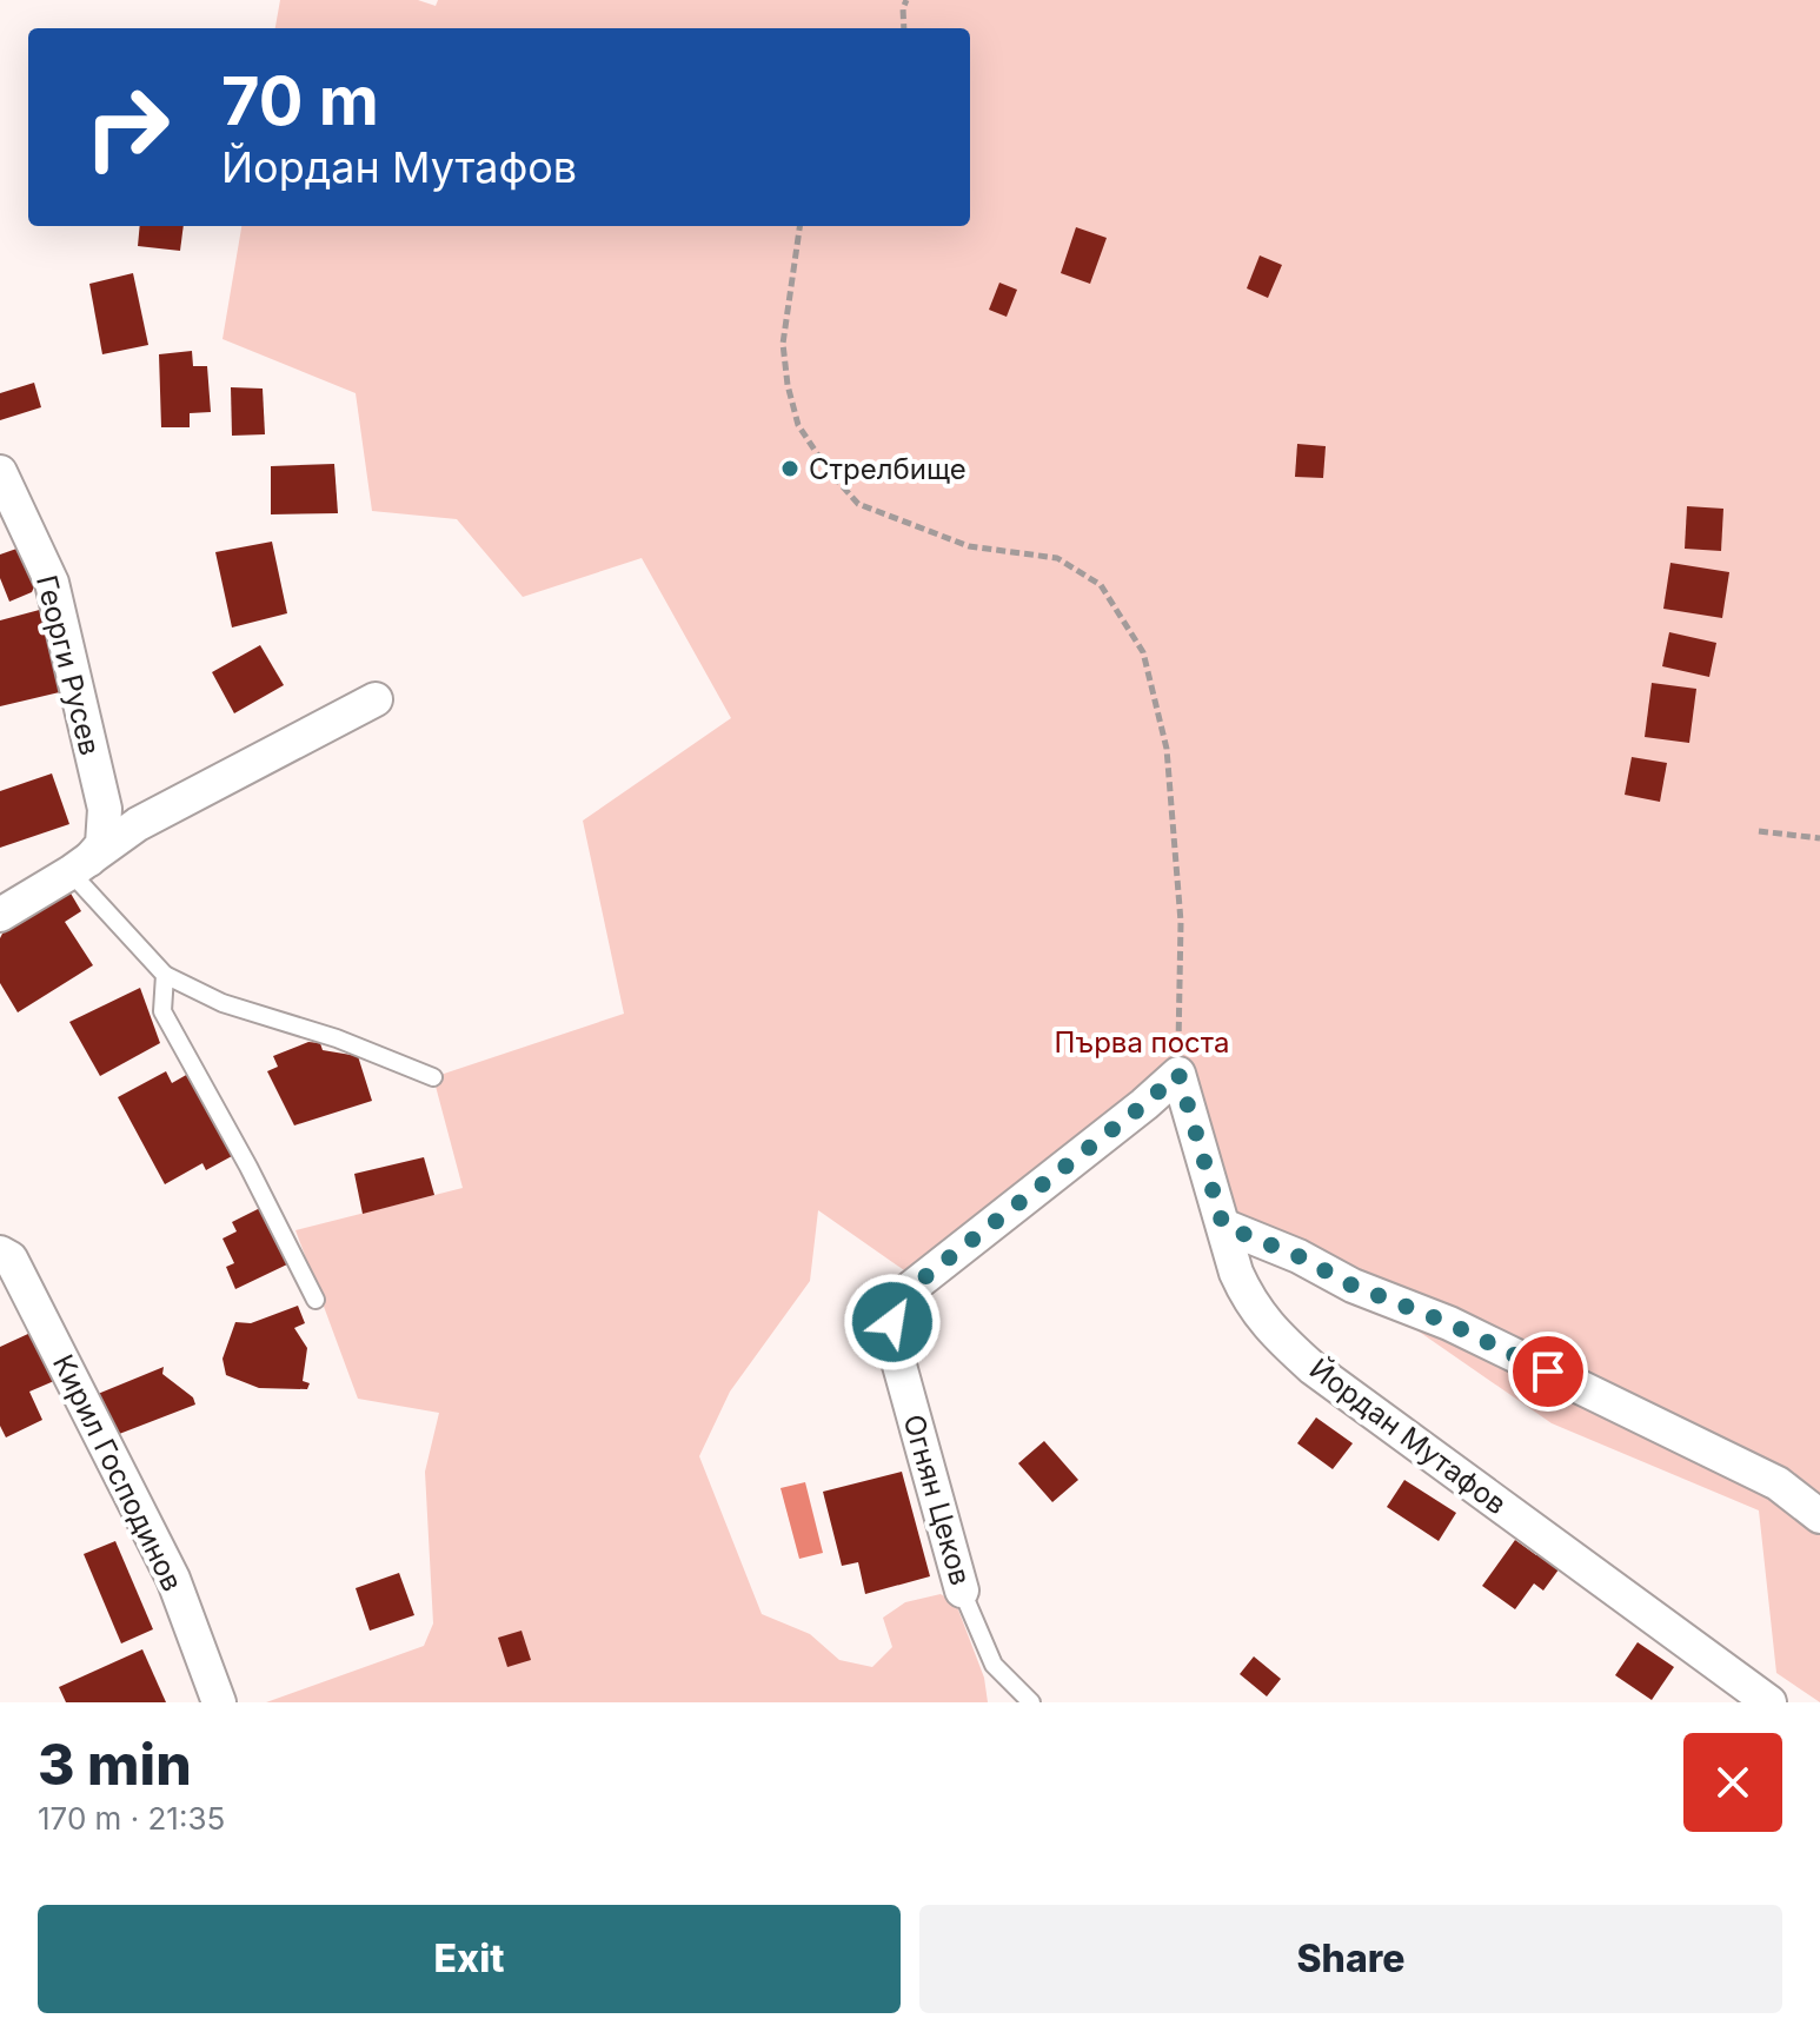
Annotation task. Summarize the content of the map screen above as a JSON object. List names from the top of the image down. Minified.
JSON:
{"streets":{"street":["Георги Русев","Йордан Мутафов","Кирил Господинов","Огнян Цеков"]},"crossings":[["Йордан Мутафов","Огнян Цеков"]],"parks":["Първа поста"],"places":["Стрелбище"],"page":{"turn":["70 m","Йордан Мутафов"],"heading":["3 min","170 m · 21:35"],"buttons":["Exit","Share"]}}
